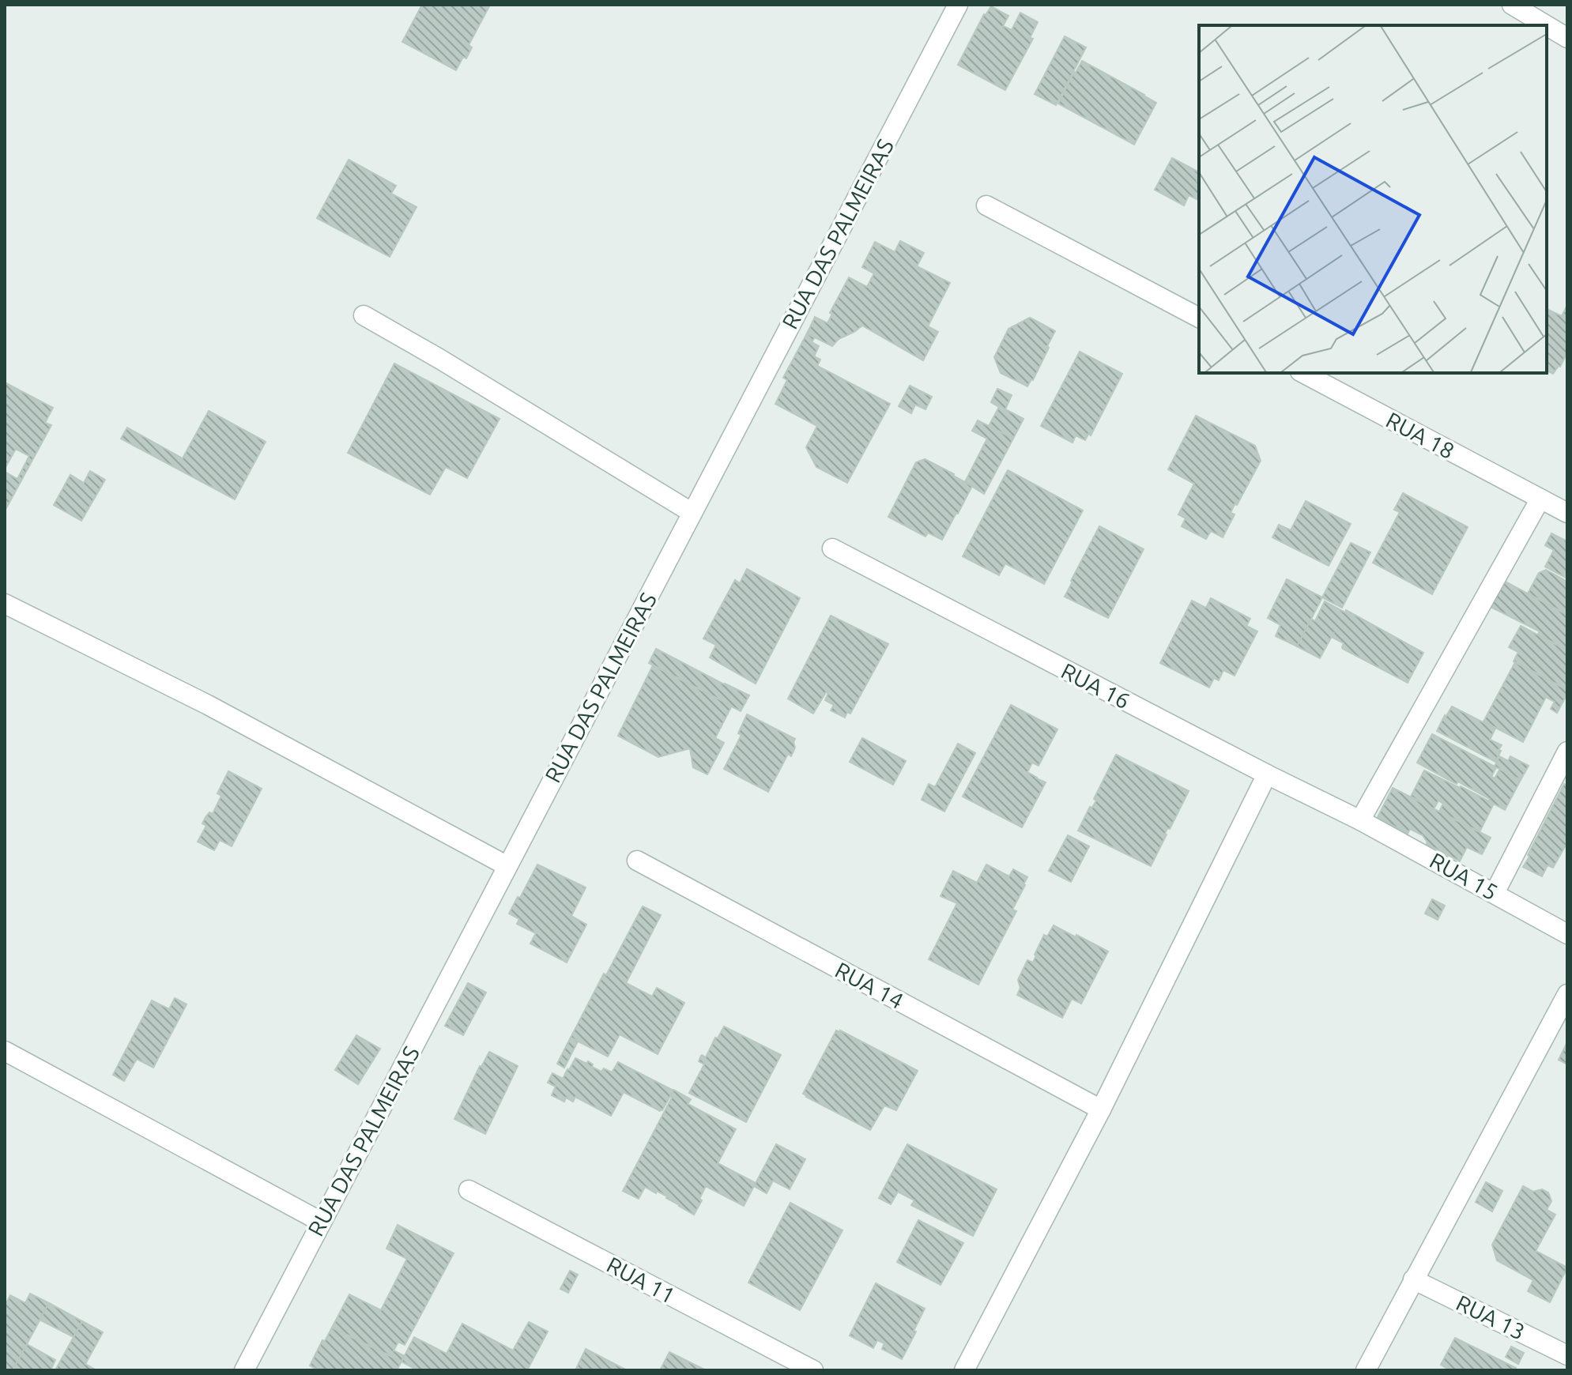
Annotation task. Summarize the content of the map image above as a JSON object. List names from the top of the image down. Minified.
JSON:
{"streets":{"street":["RUA DAS PALMEIRAS","RUA 18","RUA 16","RUA 15","RUA 14","RUA 11","RUA 13"]},"crossings":[["RUA 16","RUA 15"]]}
